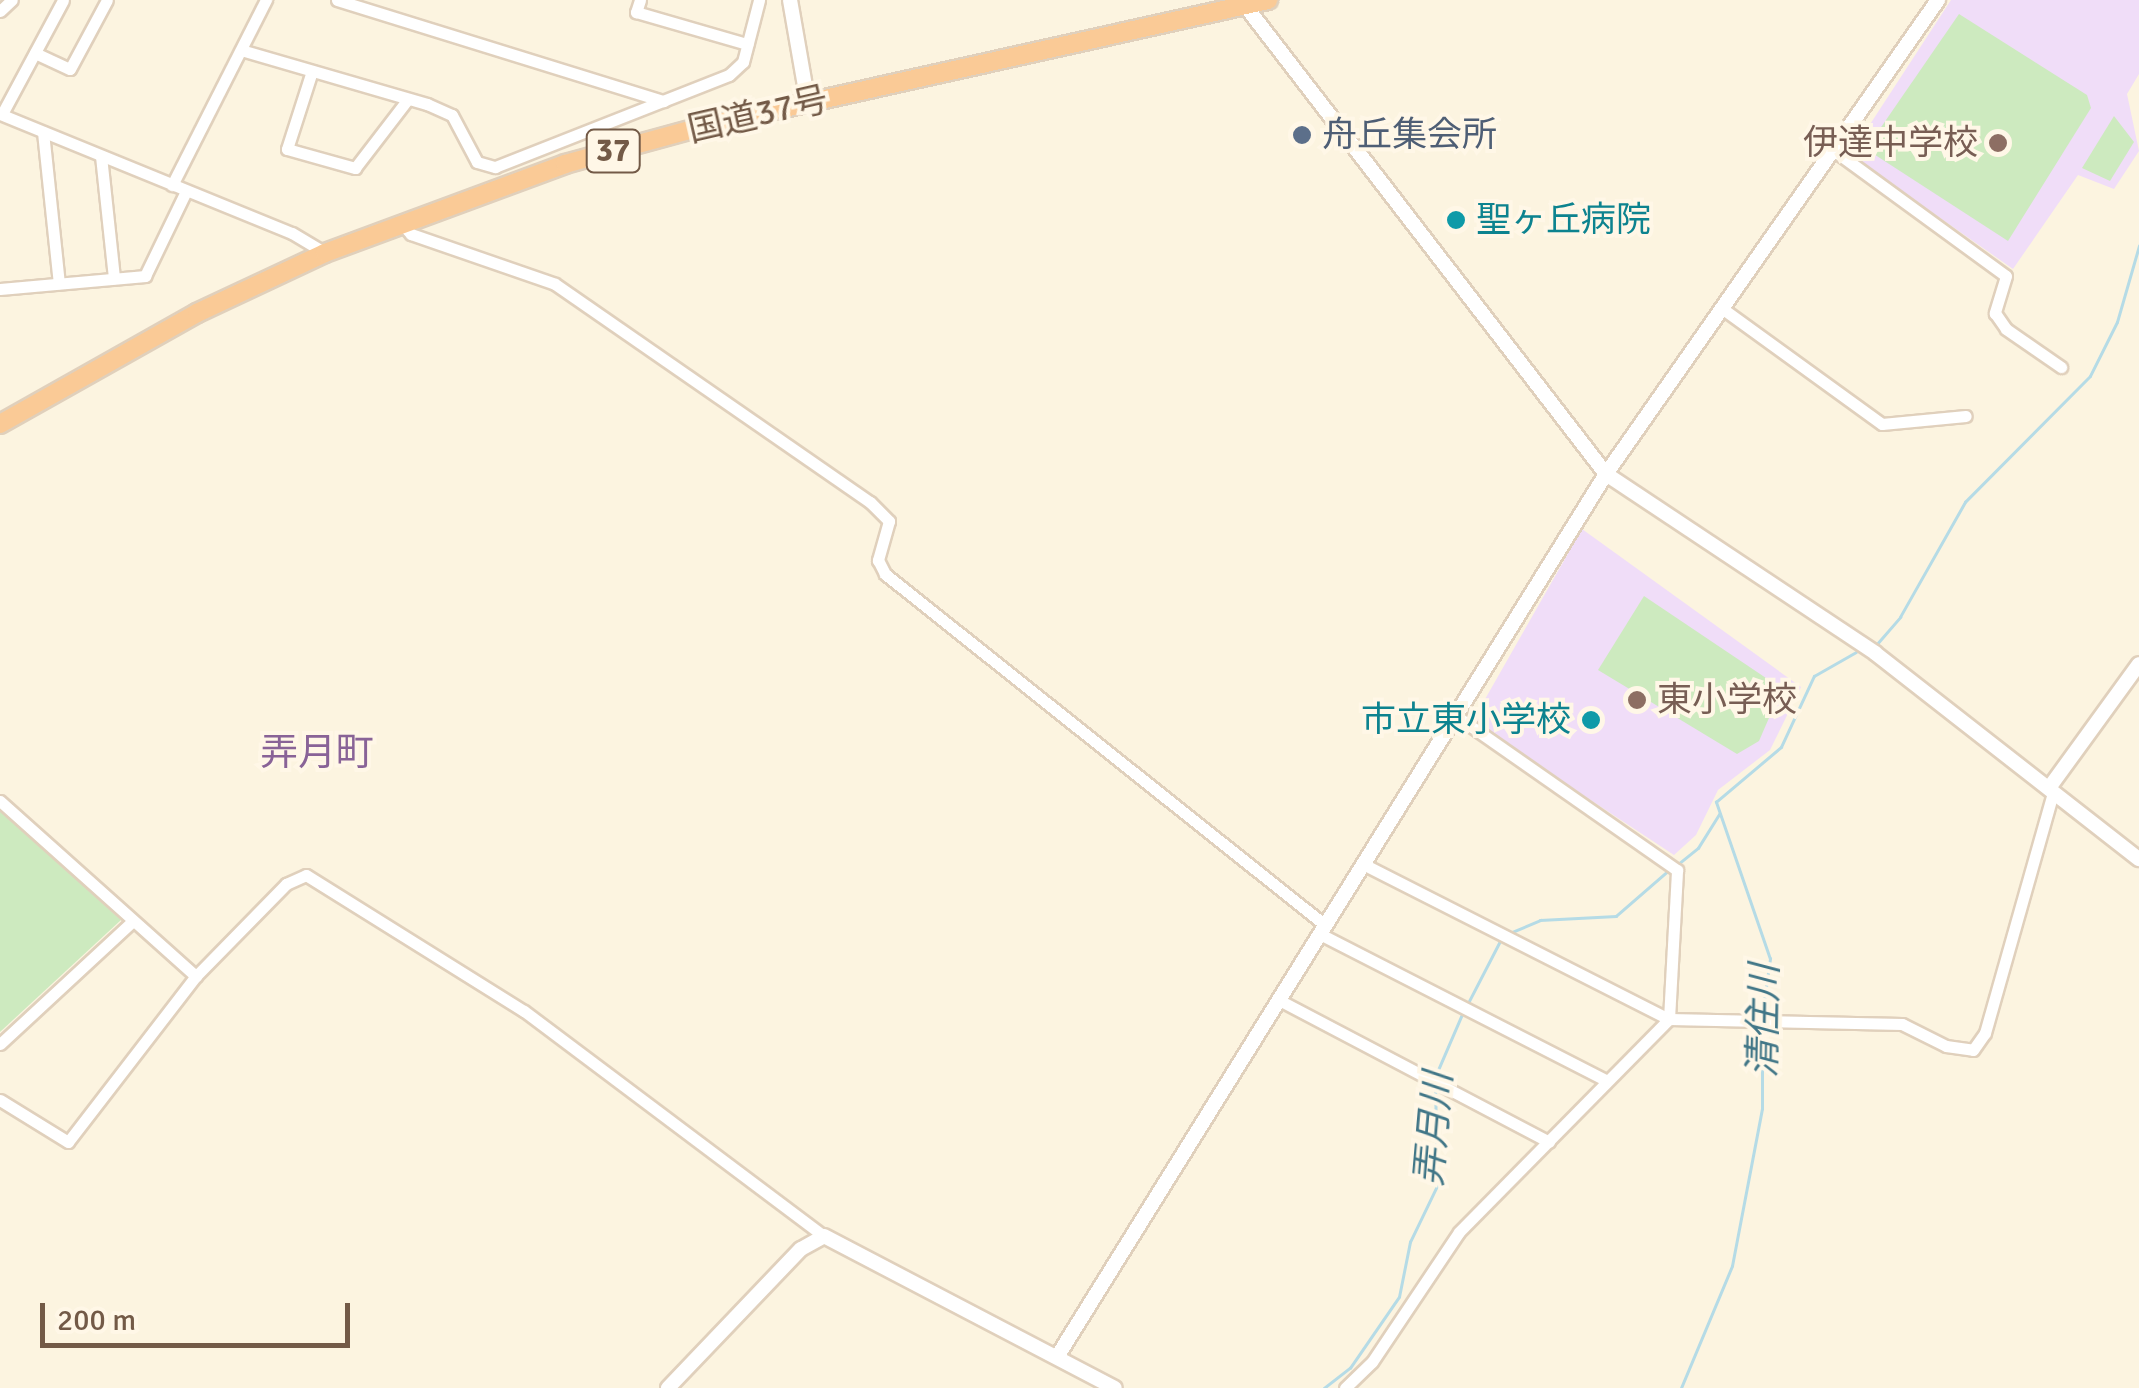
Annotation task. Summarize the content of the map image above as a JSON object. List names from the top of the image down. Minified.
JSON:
{"streets":{"highway":["国道37号","37"]},"districts":["弄月町"],"water":["清住川","弄月川"],"places":["舟丘集会所","伊達中学校","聖ヶ丘病院","東小学校","市立東小学校"],"scale_bar":"200 m"}
